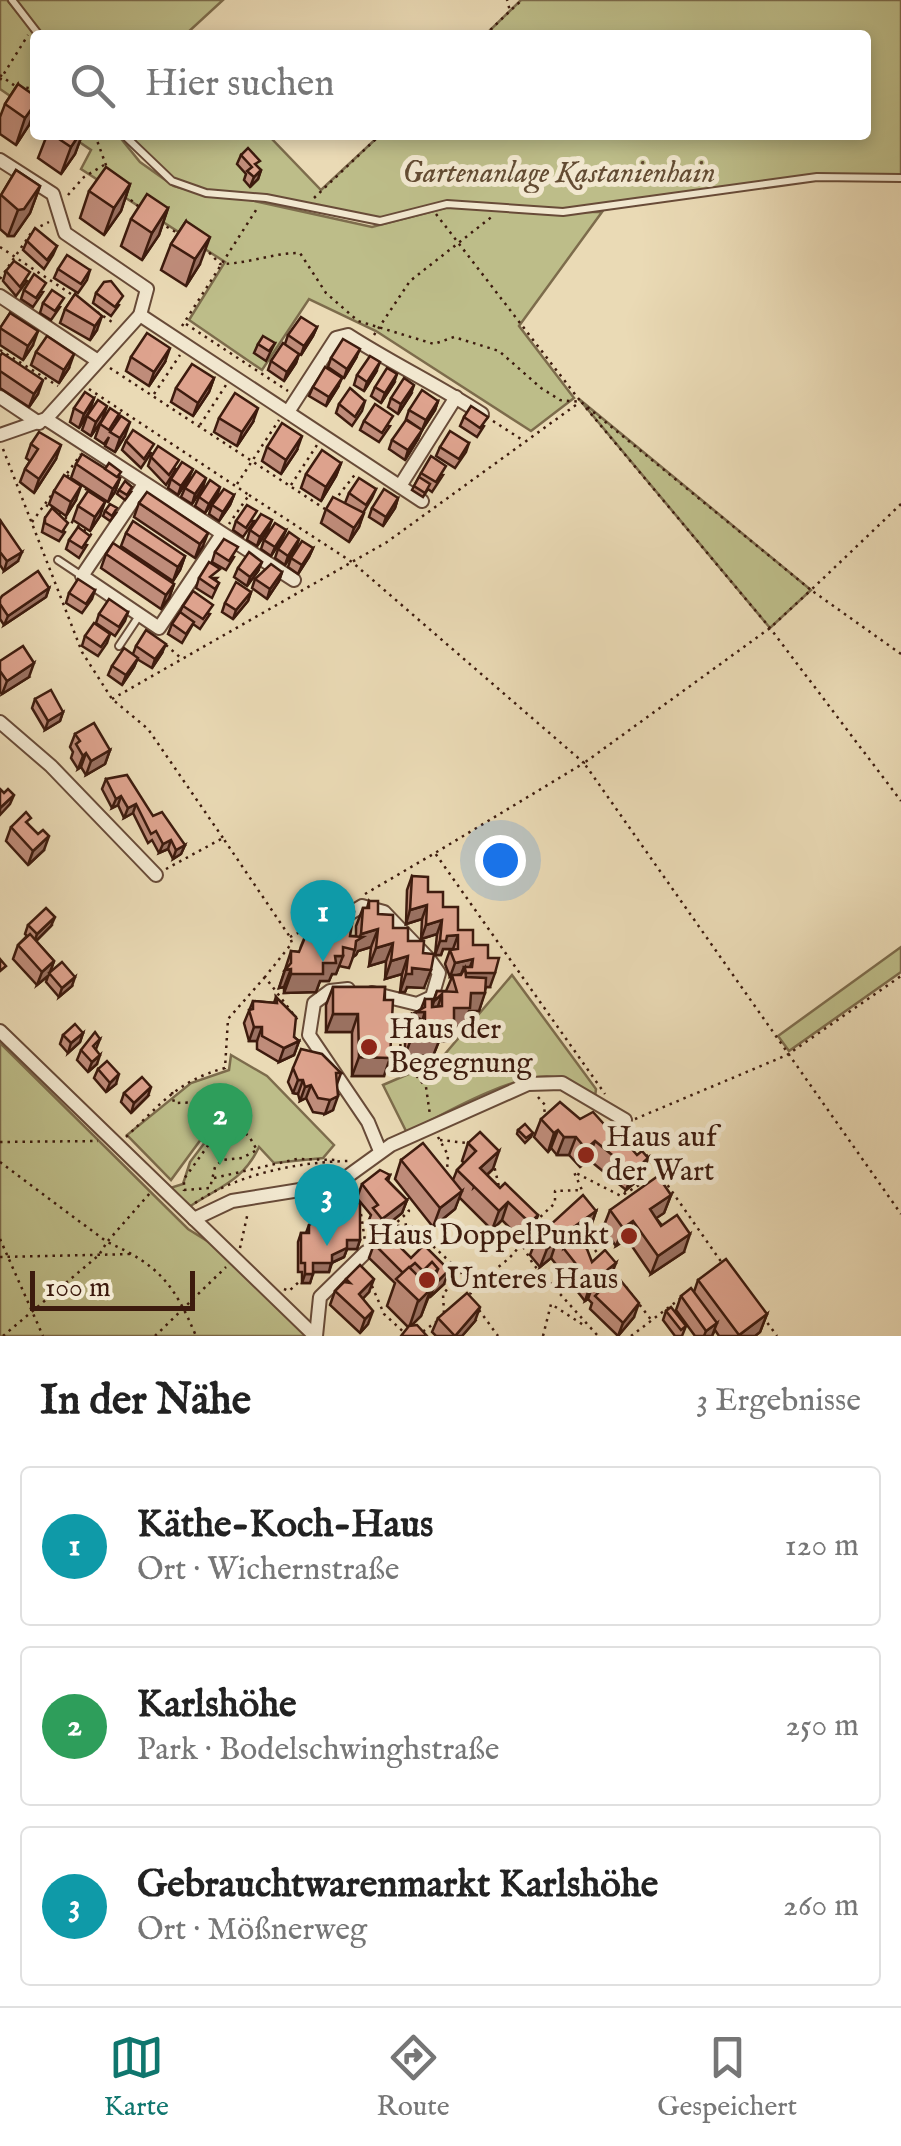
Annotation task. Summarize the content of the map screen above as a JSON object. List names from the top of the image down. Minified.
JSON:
{"parks":["Gartenanlage Kastanienhain"],"places":["Haus der Begegnung","Haus auf der Wart","Haus DoppelPunkt","Unteres Haus"],"scale_bar":"100 m","page":{"search":"Hier suchen","pins":["1","2","3"],"scale":"100 m","heading":["In der Nähe","3 Ergebnisse"],"list":[{"mark":"1","name":"Käthe-Koch-Haus","note":"Ort · Wichernstraße","value":"120 m"},{"mark":"2","name":"Karlshöhe","note":"Park · Bodelschwinghstraße","value":"250 m"},{"mark":"3","name":"Gebrauchtwarenmarkt Karlshöhe","note":"Ort · Mößnerweg","value":"260 m"}],"nav":["Karte","Route","Gespeichert"]}}
